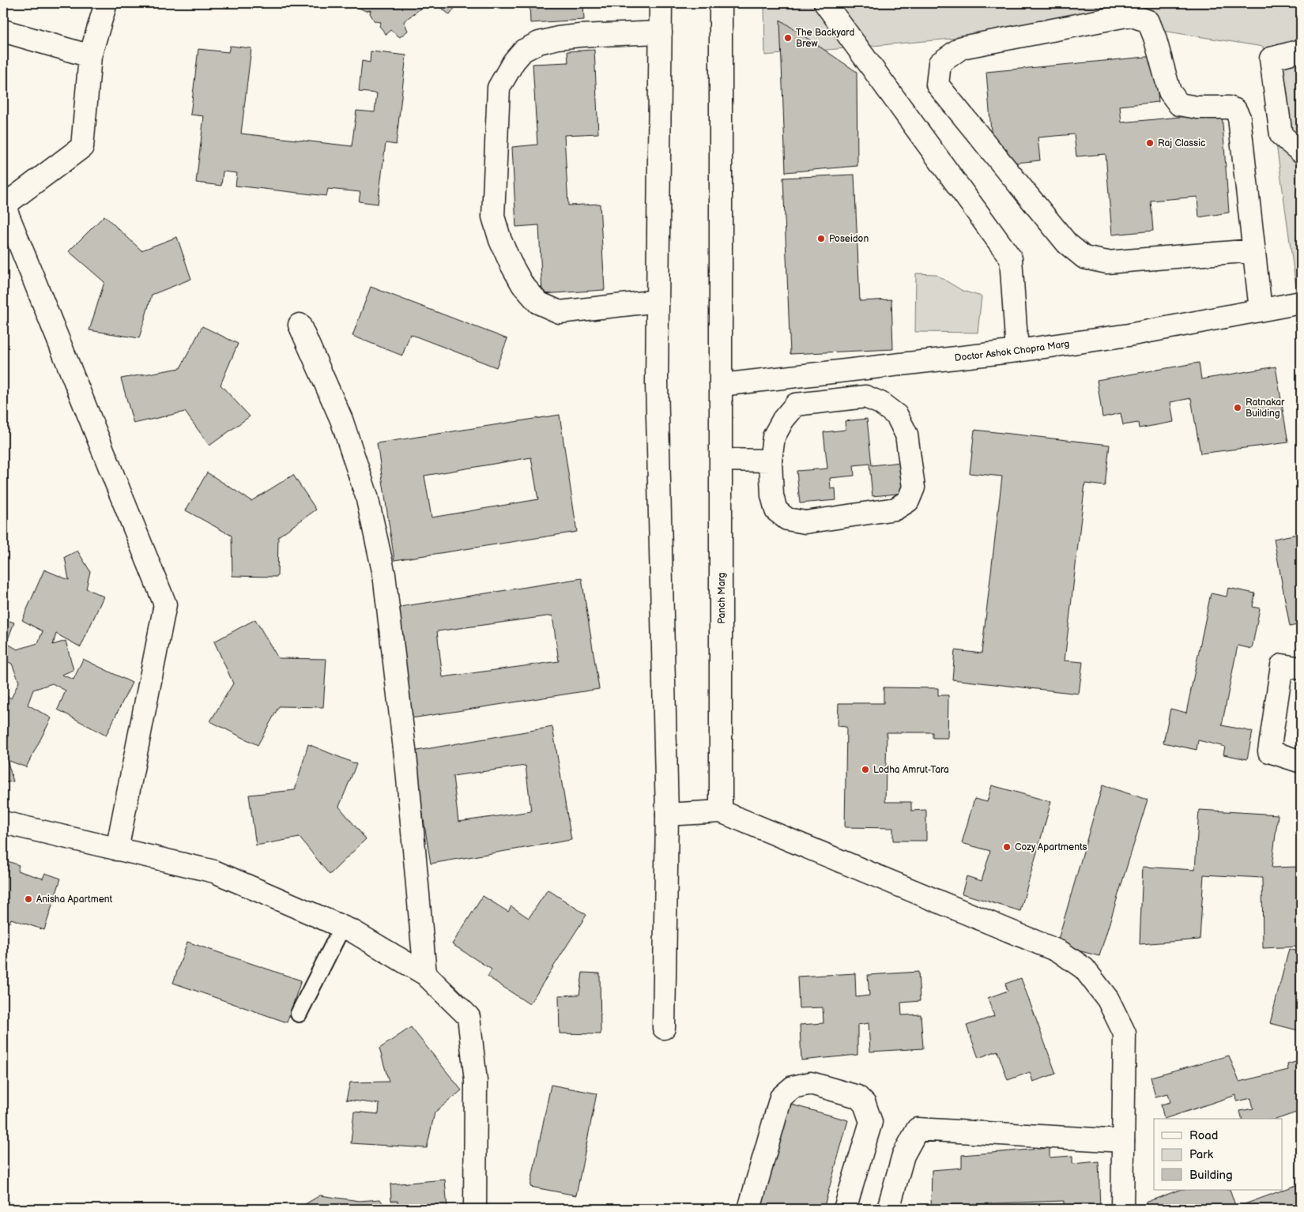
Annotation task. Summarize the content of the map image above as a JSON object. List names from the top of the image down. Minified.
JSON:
{"streets":{"street":["Doctor Ashok Chopra Marg","Panch Marg"]},"crossings":[["Doctor Ashok Chopra Marg","Panch Marg"]],"places":["The Backyard Brew","Raj Classic","Poseidon","Ratnakar Building","Lodha Amrut-Tara","Cozy Apartments","Anisha Apartment"],"legend":["Road","Park","Building"]}
